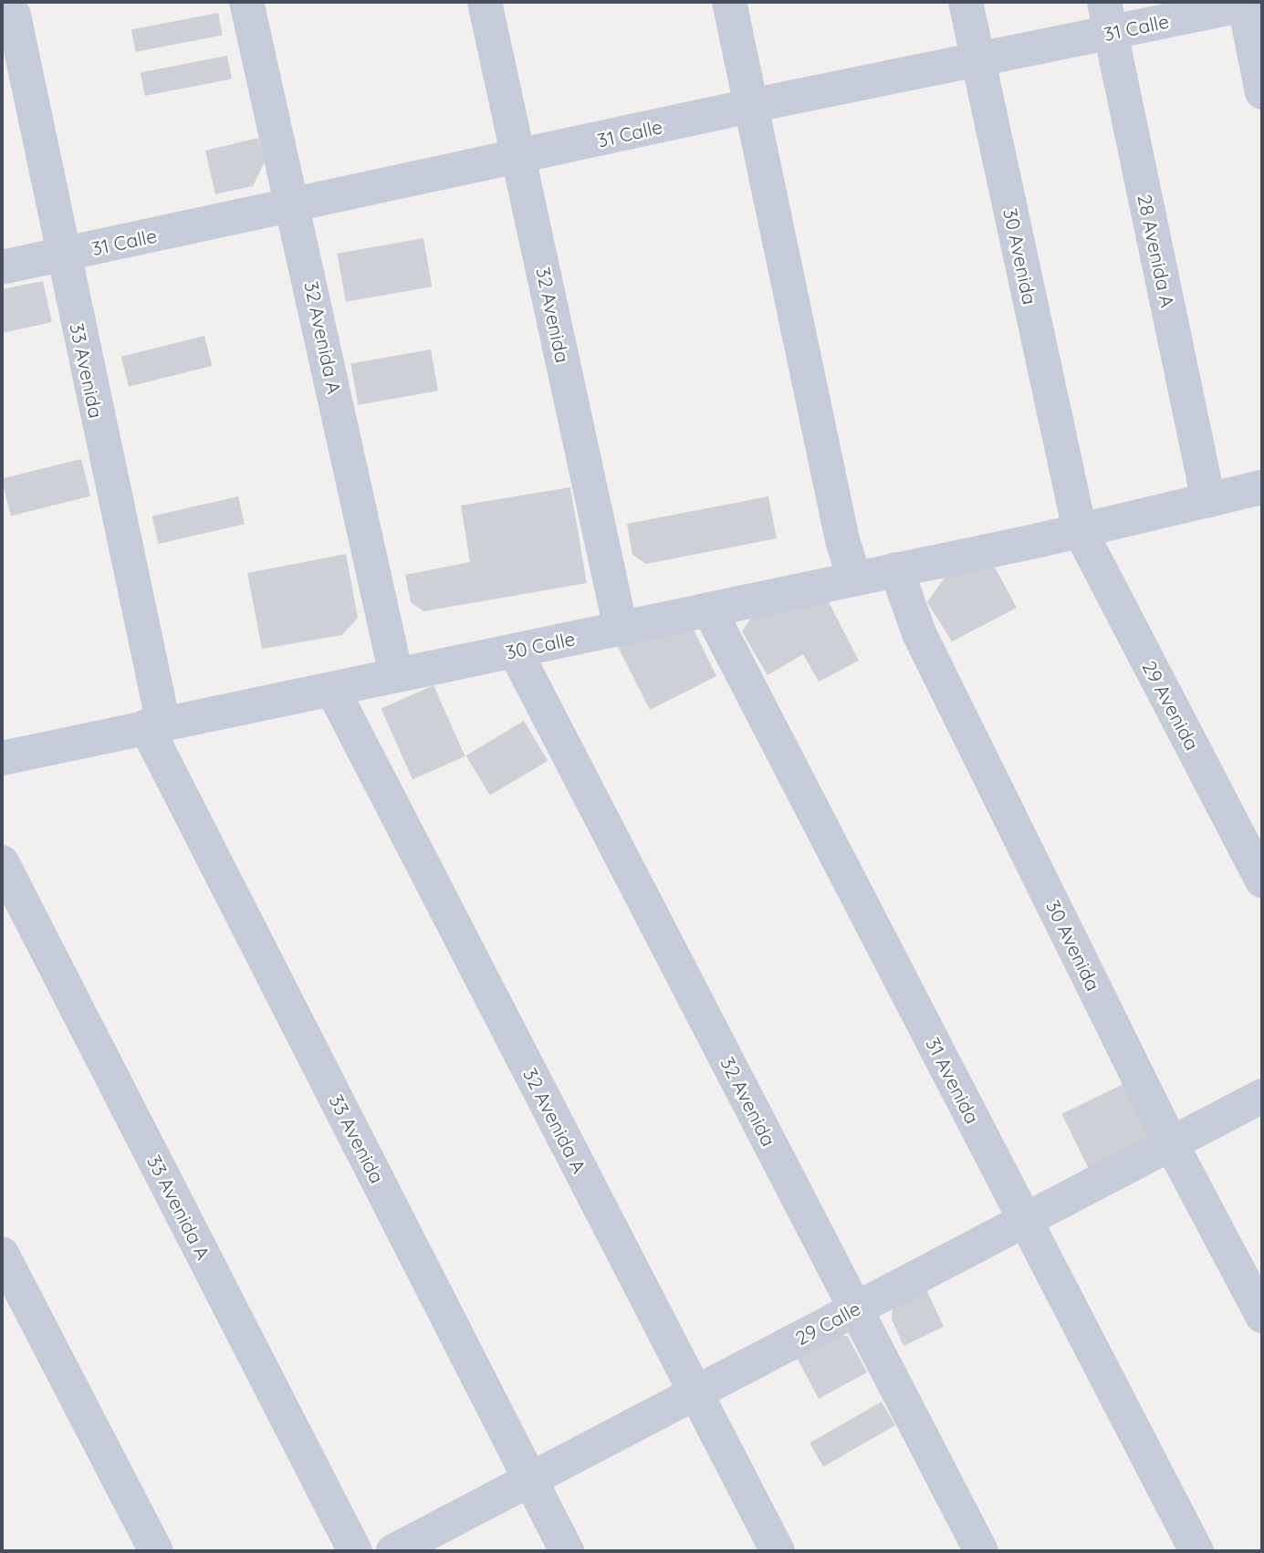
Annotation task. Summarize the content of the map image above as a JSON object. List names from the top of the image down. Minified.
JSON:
{"streets":{"street":["31 Calle","28 Avenida A","30 Avenida","32 Avenida","32 Avenida A","33 Avenida","30 Calle","29 Avenida","31 Avenida","33 Avenida A","29 Calle"]},"crossings":[["31 Calle","28 Avenida A"],["31 Calle","30 Avenida"],["31 Calle","32 Avenida"],["31 Calle","32 Avenida A"],["31 Calle","33 Avenida"],["28 Avenida A","30 Calle"],["30 Avenida","30 Calle"],["30 Avenida","29 Avenida"],["30 Avenida","29 Calle"],["32 Avenida","30 Calle"],["32 Avenida","29 Calle"],["32 Avenida A","30 Calle"],["32 Avenida A","29 Calle"],["33 Avenida","30 Calle"],["33 Avenida","29 Calle"],["30 Calle","29 Avenida"],["30 Calle","31 Avenida"],["31 Avenida","29 Calle"]]}
